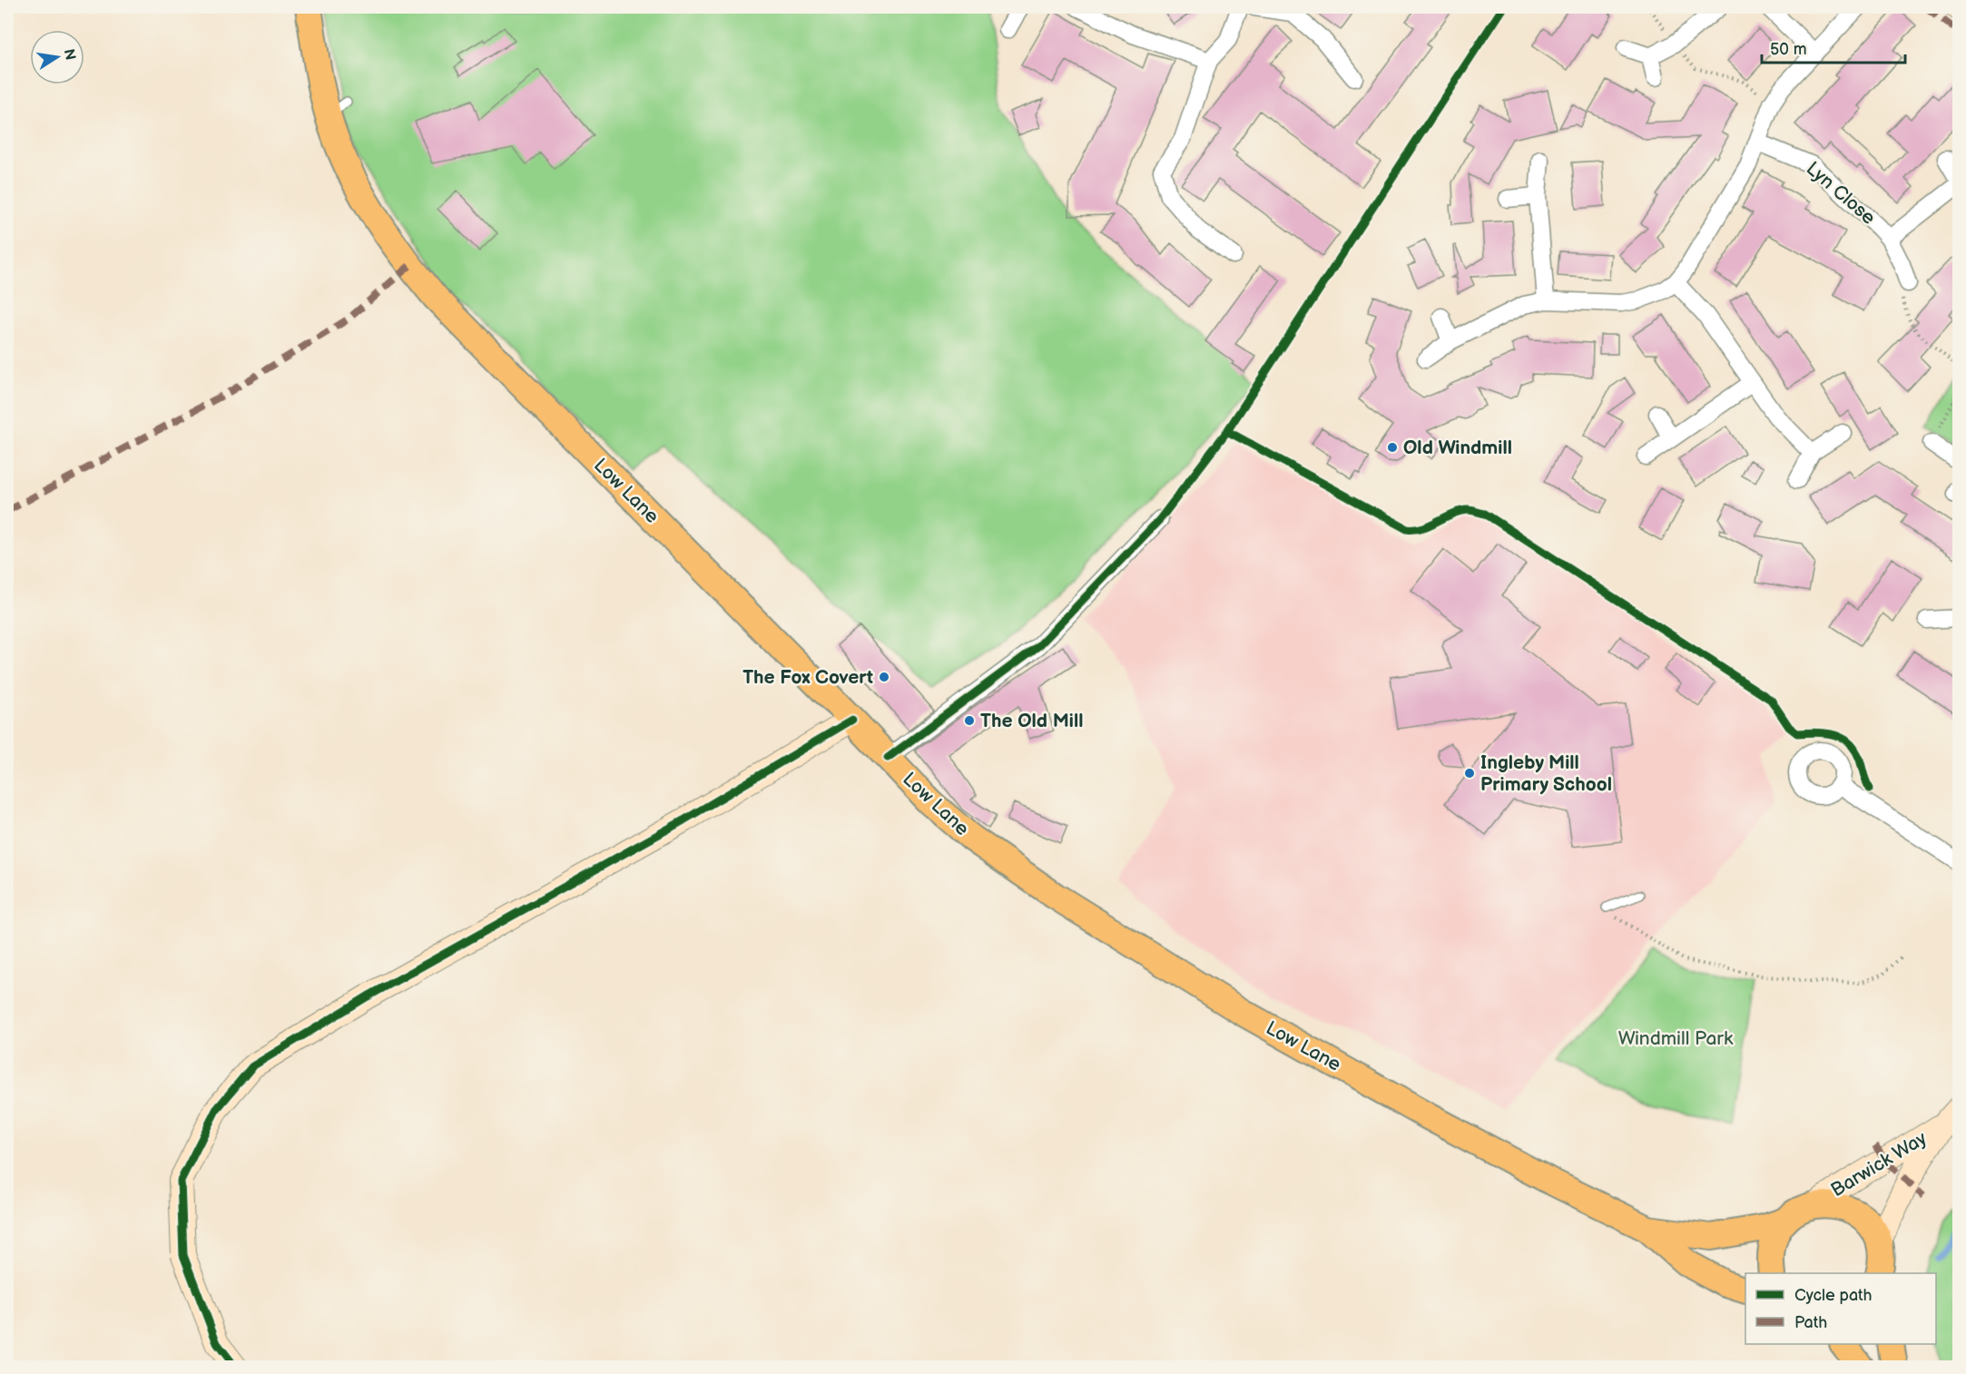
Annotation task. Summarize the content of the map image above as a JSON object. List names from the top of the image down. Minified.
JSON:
{"streets":{"main road":["Low Lane"],"street":["Lyn Close","Barwick Way"]},"crossings":[["Low Lane","Barwick Way"]],"parks":["Windmill Park"],"places":["Old Windmill","The Fox Covert","The Old Mill","Ingleby Mill Primary School"],"legend":["Cycle path","Path"],"scale_bar":"50 m","north":"right"}
